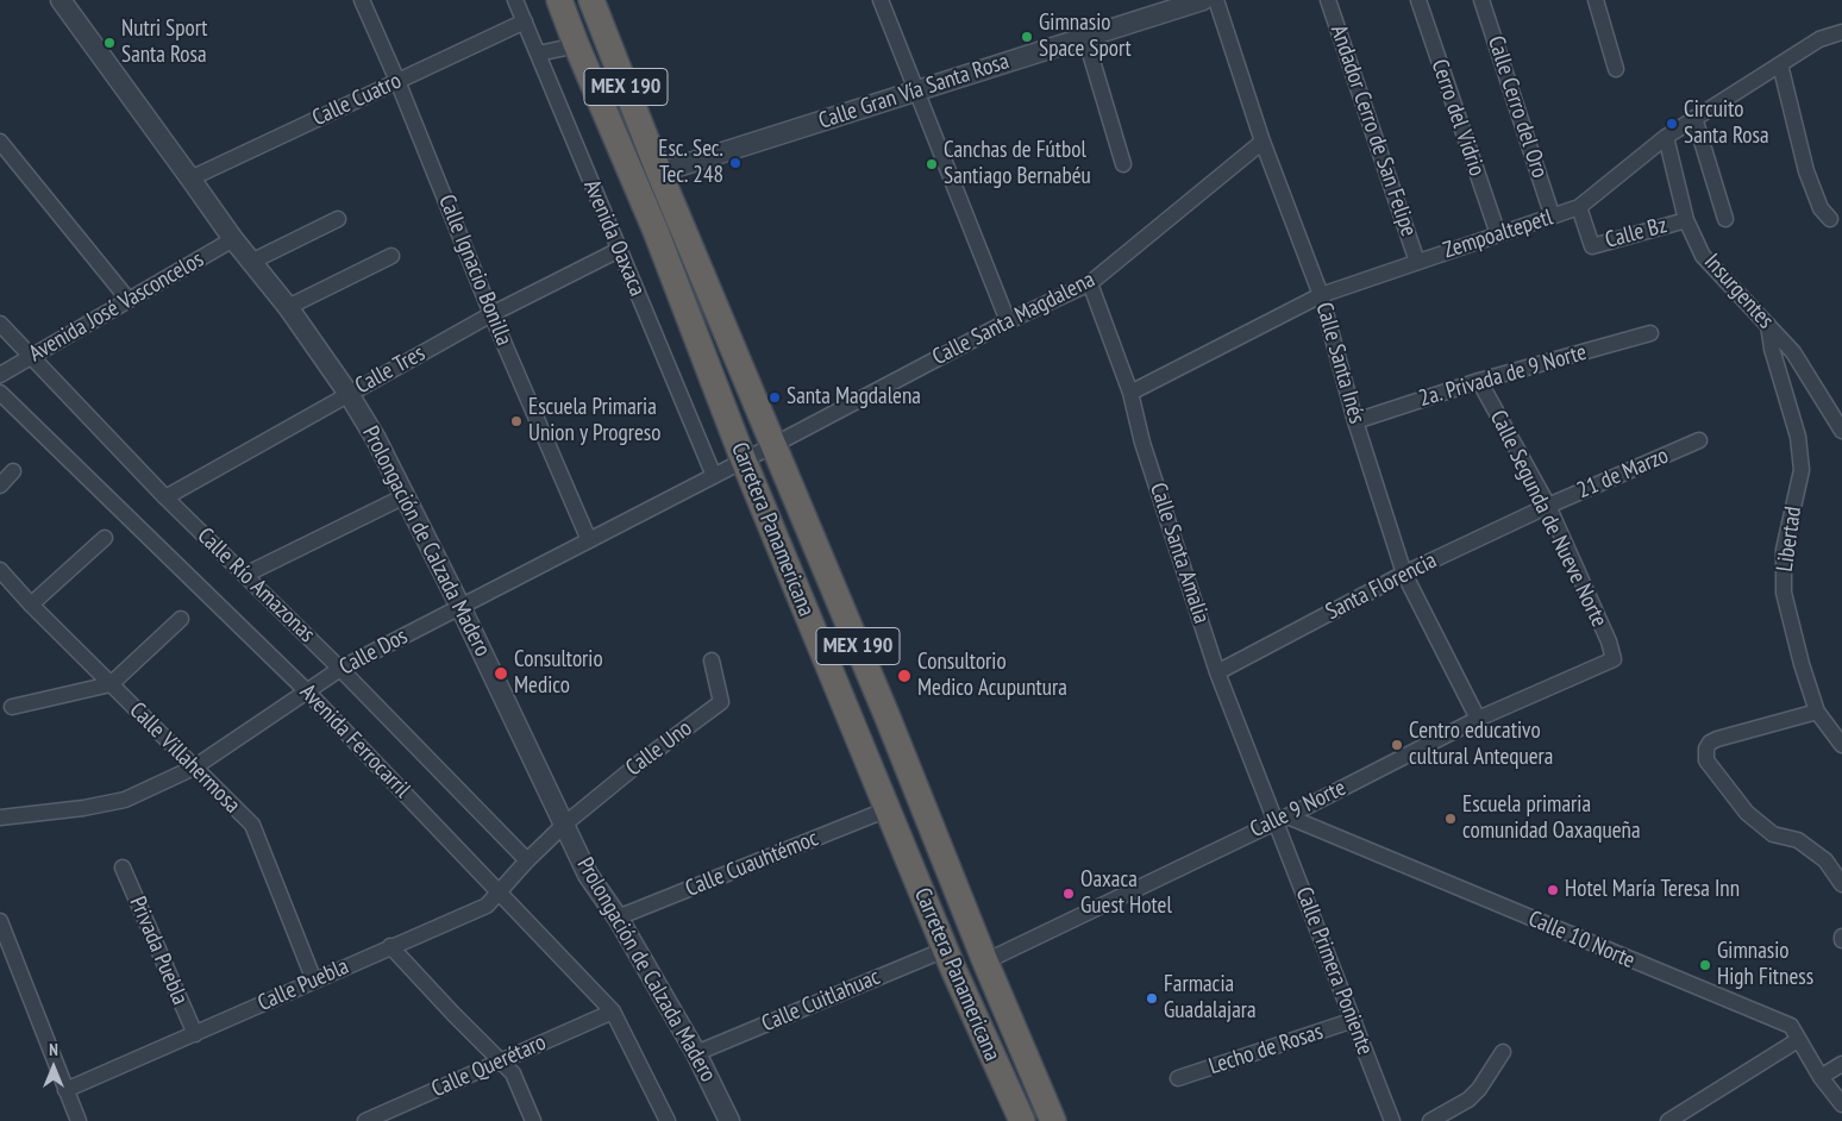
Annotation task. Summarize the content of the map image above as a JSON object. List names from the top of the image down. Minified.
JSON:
{"streets":{"highway":["MEX 190","Carretera Panamericana"],"street":["Calle Gran Vía Santa Rosa","Calle Cuatro","Calle Cerro del Oro","Cerro del Vidrio","Andador Cerro de San Felipe","Calle Bz","Zempoaltepetl","Avenida Oaxaca","Calle Ignacio Bonilla","Insurgentes","Avenida José Vasconcelos","Calle Santa Magdalena","Calle Santa Inés","Calle Tres","2a. Privada de 9 Norte","21 de Marzo","Calle Segunda de Nueve Norte","Libertad","Prolongación de Calzada Madero","Calle Santa Amalia","Calle Río Amazonas","Santa Florencia","Calle Dos","Avenida Ferrocarril","Calle Uno","Calle Villahermosa","Calle 9 Norte","Calle Cuauhtémoc","Calle 10 Norte","Privada Puebla","Calle Primera Poniente","Calle Puebla","Calle Cuitlahuac","Lecho de Rosas","Calle Querétaro"]},"crossings":[["Calle Gran Vía Santa Rosa","Carretera Panamericana"],["Calle Cuatro","Avenida Oaxaca"],["Calle Cuatro","Calle Ignacio Bonilla"],["Calle Cuatro","Prolongación de Calzada Madero"],["Calle Cerro del Oro","Zempoaltepetl"],["Cerro del Vidrio","Zempoaltepetl"],["Andador Cerro de San Felipe","Zempoaltepetl"],["Calle Bz","Zempoaltepetl"],["Calle Bz","Insurgentes"],["Zempoaltepetl","Insurgentes"],["Zempoaltepetl","Calle Santa Inés"],["Zempoaltepetl","Calle Santa Amalia"],["Avenida Oaxaca","Calle Tres"],["Avenida Oaxaca","Calle Dos"],["Calle Ignacio Bonilla","Calle Tres"],["Calle Ignacio Bonilla","Calle Dos"],["Insurgentes","Libertad"],["Avenida José Vasconcelos","Prolongación de Calzada Madero"],["Avenida José Vasconcelos","Calle Río Amazonas"],["Calle Santa Magdalena","Calle Santa Inés"],["Calle Santa Magdalena","Carretera Panamericana"],["Calle Santa Magdalena","Calle Santa Amalia"],["Calle Santa Magdalena","Calle Dos"],["Calle Santa Inés","2a. Privada de 9 Norte"],["Calle Santa Inés","Santa Florencia"],["Calle Santa Inés","Calle 9 Norte"],["Calle Tres","Prolongación de Calzada Madero"],["Calle Tres","Calle Río Amazonas"],["2a. Privada de 9 Norte","Calle Segunda de Nueve Norte"],["21 de Marzo","Calle Segunda de Nueve Norte"],["21 de Marzo","Santa Florencia"],["Calle Segunda de Nueve Norte","Santa Florencia"],["Calle Segunda de Nueve Norte","Calle 9 Norte"],["Carretera Panamericana","Calle Dos"],["Carretera Panamericana","Calle 9 Norte"],["Carretera Panamericana","Calle Cuauhtémoc"],["Carretera Panamericana","Calle Cuitlahuac"],["Prolongación de Calzada Madero","Calle Dos"],["Prolongación de Calzada Madero","Calle Uno"],["Prolongación de Calzada Madero","Calle Cuauhtémoc"],["Prolongación de Calzada Madero","Calle Cuitlahuac"],["Calle Santa Amalia","Santa Florencia"],["Calle Santa Amalia","Calle 9 Norte"],["Calle Santa Amalia","Calle 10 Norte"],["Calle Santa Amalia","Calle Primera Poniente"],["Calle Río Amazonas","Calle Dos"],["Calle Río Amazonas","Calle Puebla"],["Calle Dos","Avenida Ferrocarril"],["Calle Dos","Calle Villahermosa"],["Avenida Ferrocarril","Calle Puebla"],["Avenida Ferrocarril","Calle Querétaro"],["Calle Villahermosa","Calle Puebla"],["Calle 9 Norte","Calle 10 Norte"],["Calle 9 Norte","Calle Primera Poniente"],["Calle 10 Norte","Calle Primera Poniente"],["Privada Puebla","Calle Puebla"],["Calle Primera Poniente","Lecho de Rosas"]],"places":["Gimnasio Space Sport","Nutri Sport Santa Rosa","Circuito Santa Rosa","Esc. Sec. Tec. 248","Canchas de Fútbol Santiago Bernabéu","Santa Magdalena","Escuela Primaria Union y Progreso","Consultorio Medico","Consultorio Medico Acupuntura","Centro educativo cultural Antequera","Escuela primaria comunidad Oaxaqueña","Hotel María Teresa Inn","Oaxaca Guest Hotel","Gimnasio High Fitness","Farmacia Guadalajara"],"north":"top"}
